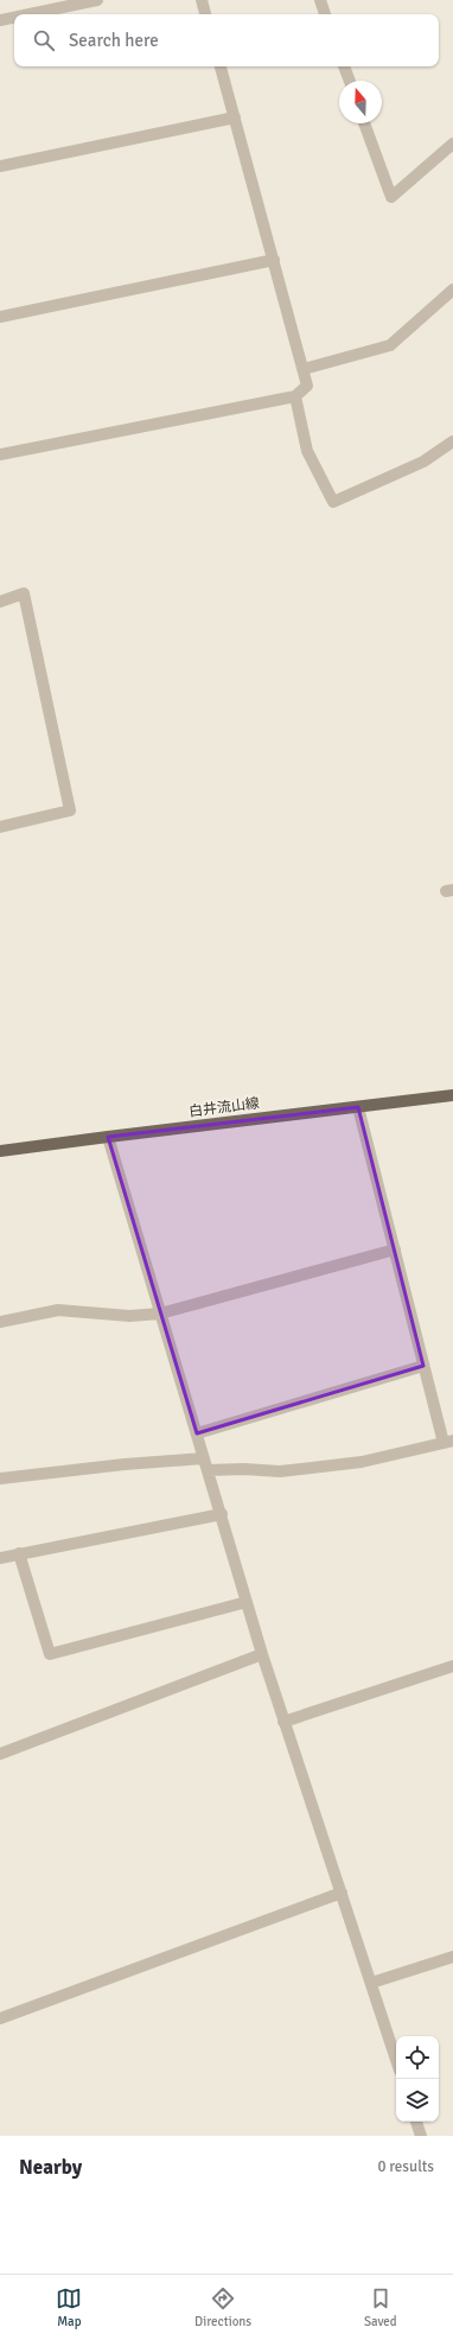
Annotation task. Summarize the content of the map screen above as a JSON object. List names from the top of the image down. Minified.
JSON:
{"streets":{"main road":["白井流山線"]},"north":"top","page":{"search":"Search here","heading":["Nearby","0 results"],"nav":["Map","Directions","Saved"]}}
